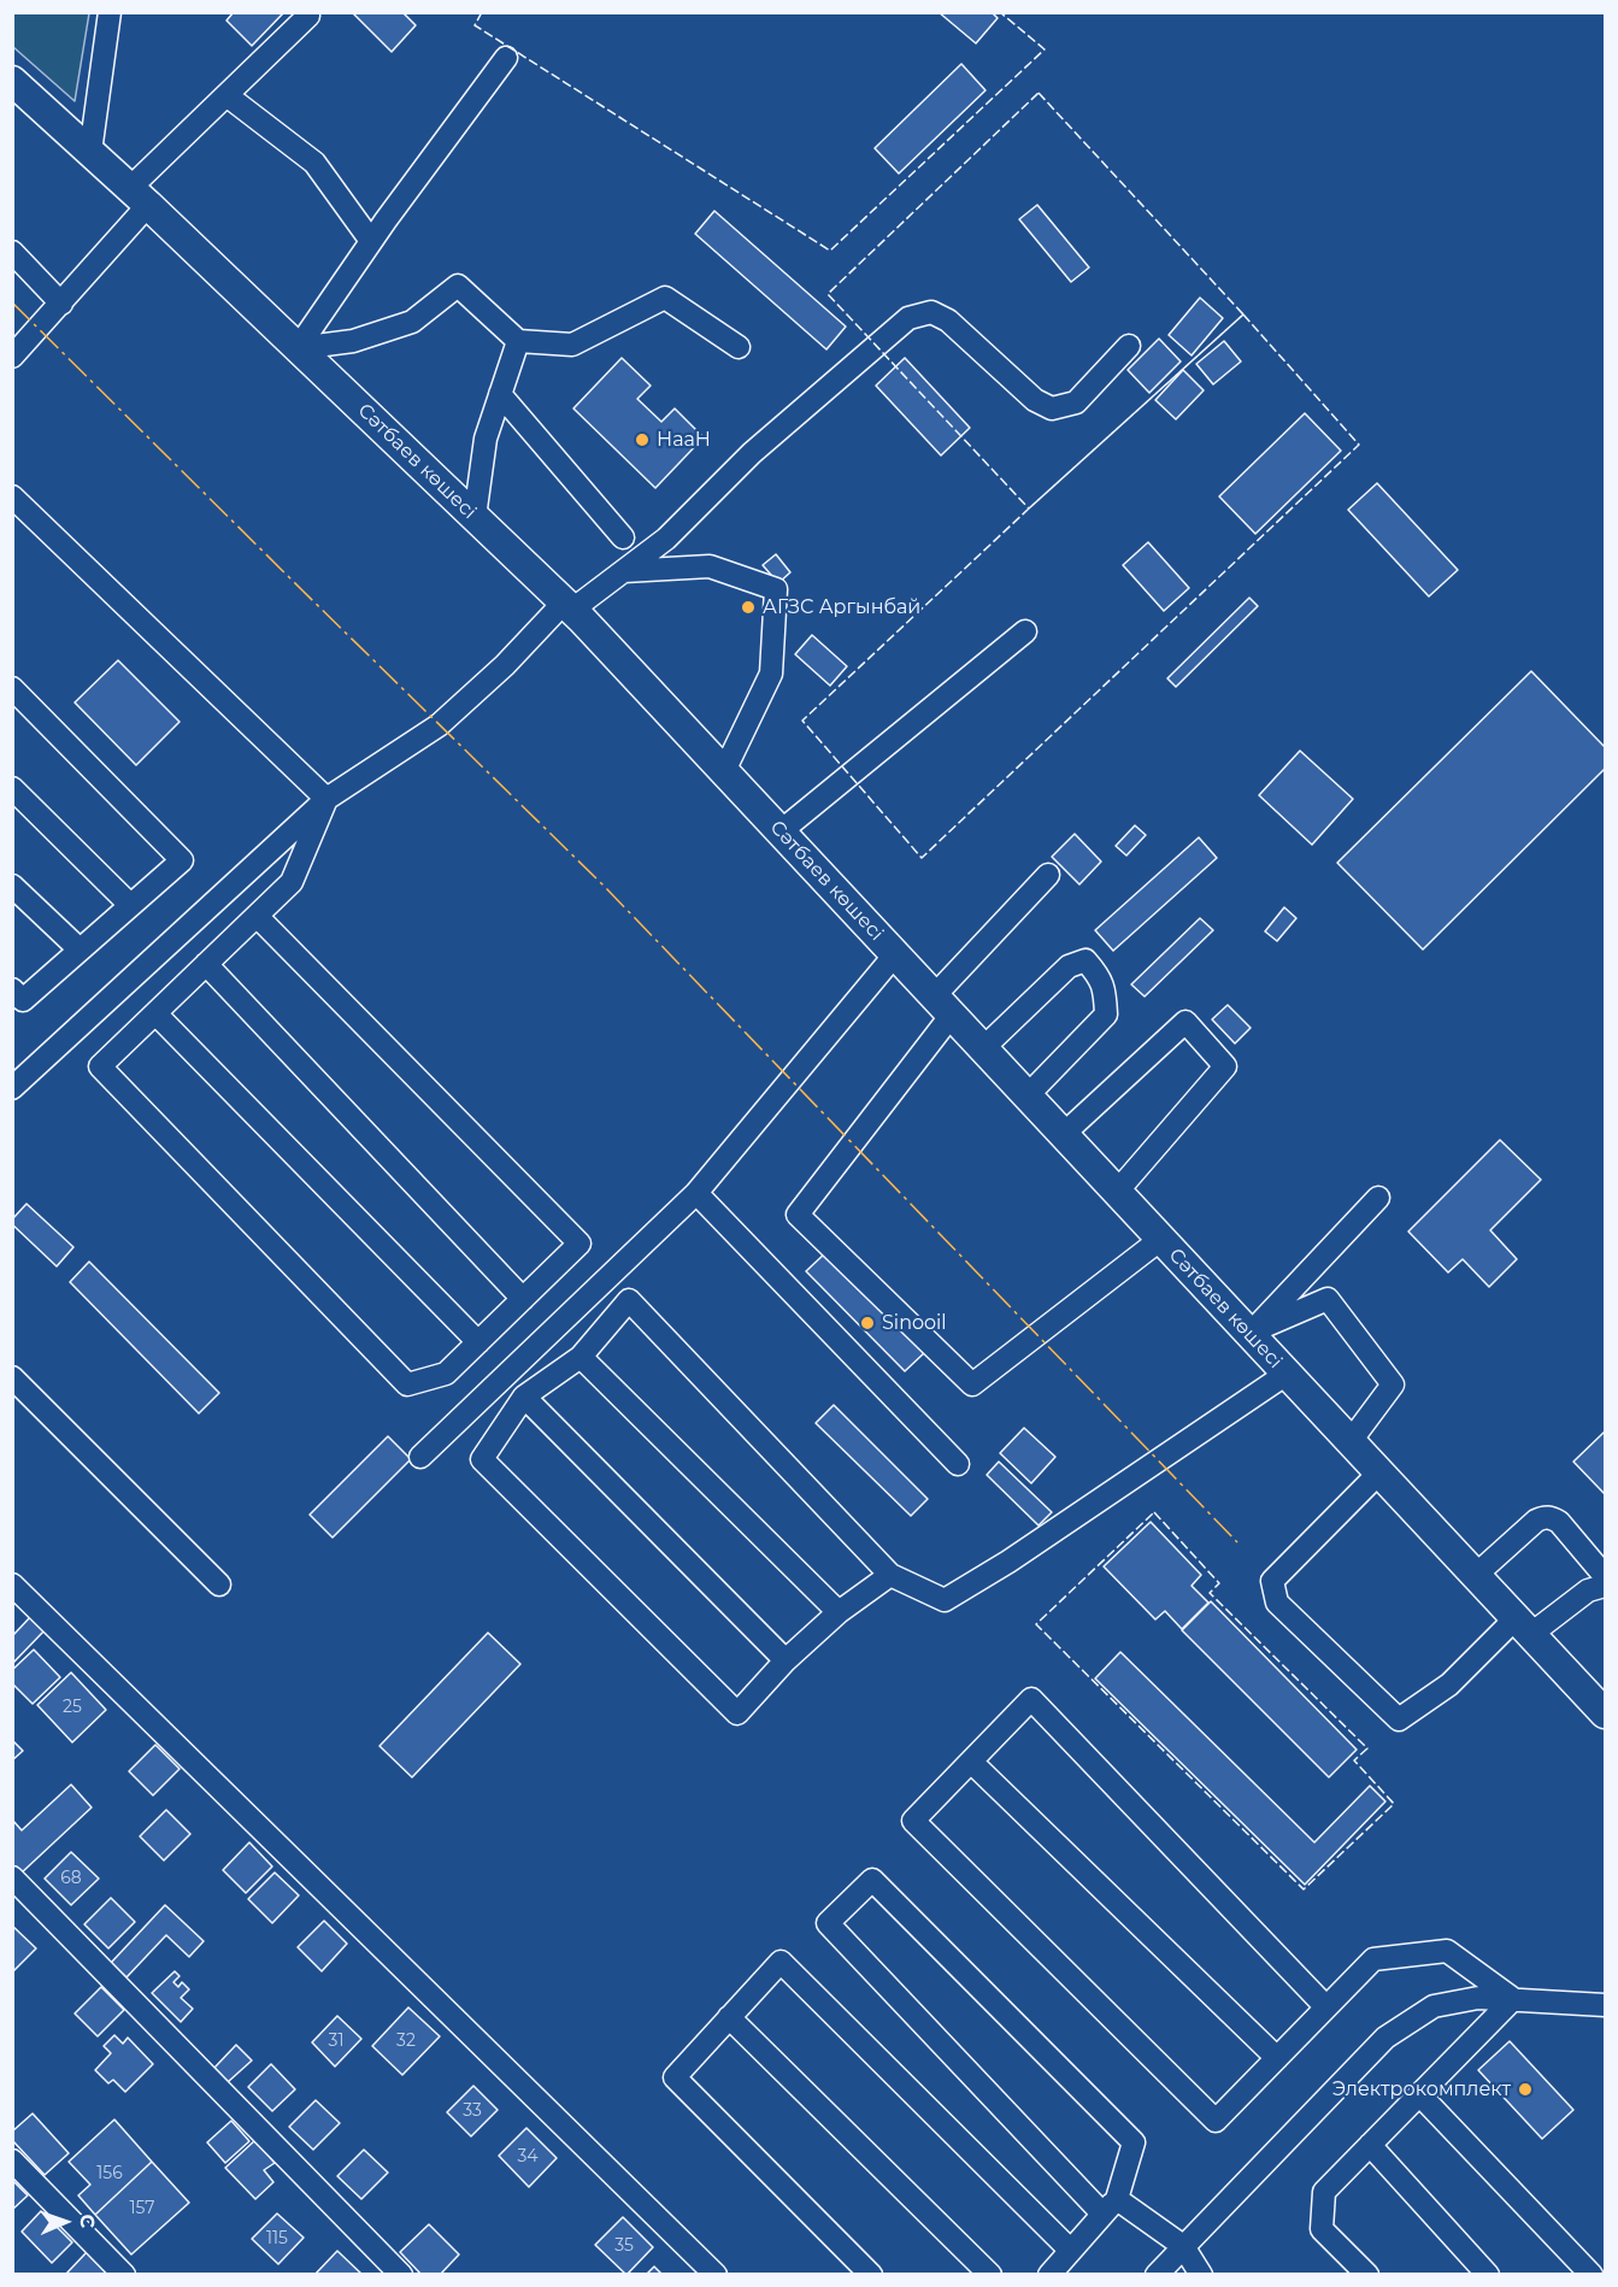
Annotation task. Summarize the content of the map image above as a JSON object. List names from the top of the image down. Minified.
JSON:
{"streets":{"main road":["Сәтбаев көшесі"]},"places":["НааН","АГЗС Аргынбай","Sinooil","Электрокомплект"],"house_numbers":["25","68","31","32","33","34","156","157","115","35"],"north":"right"}
